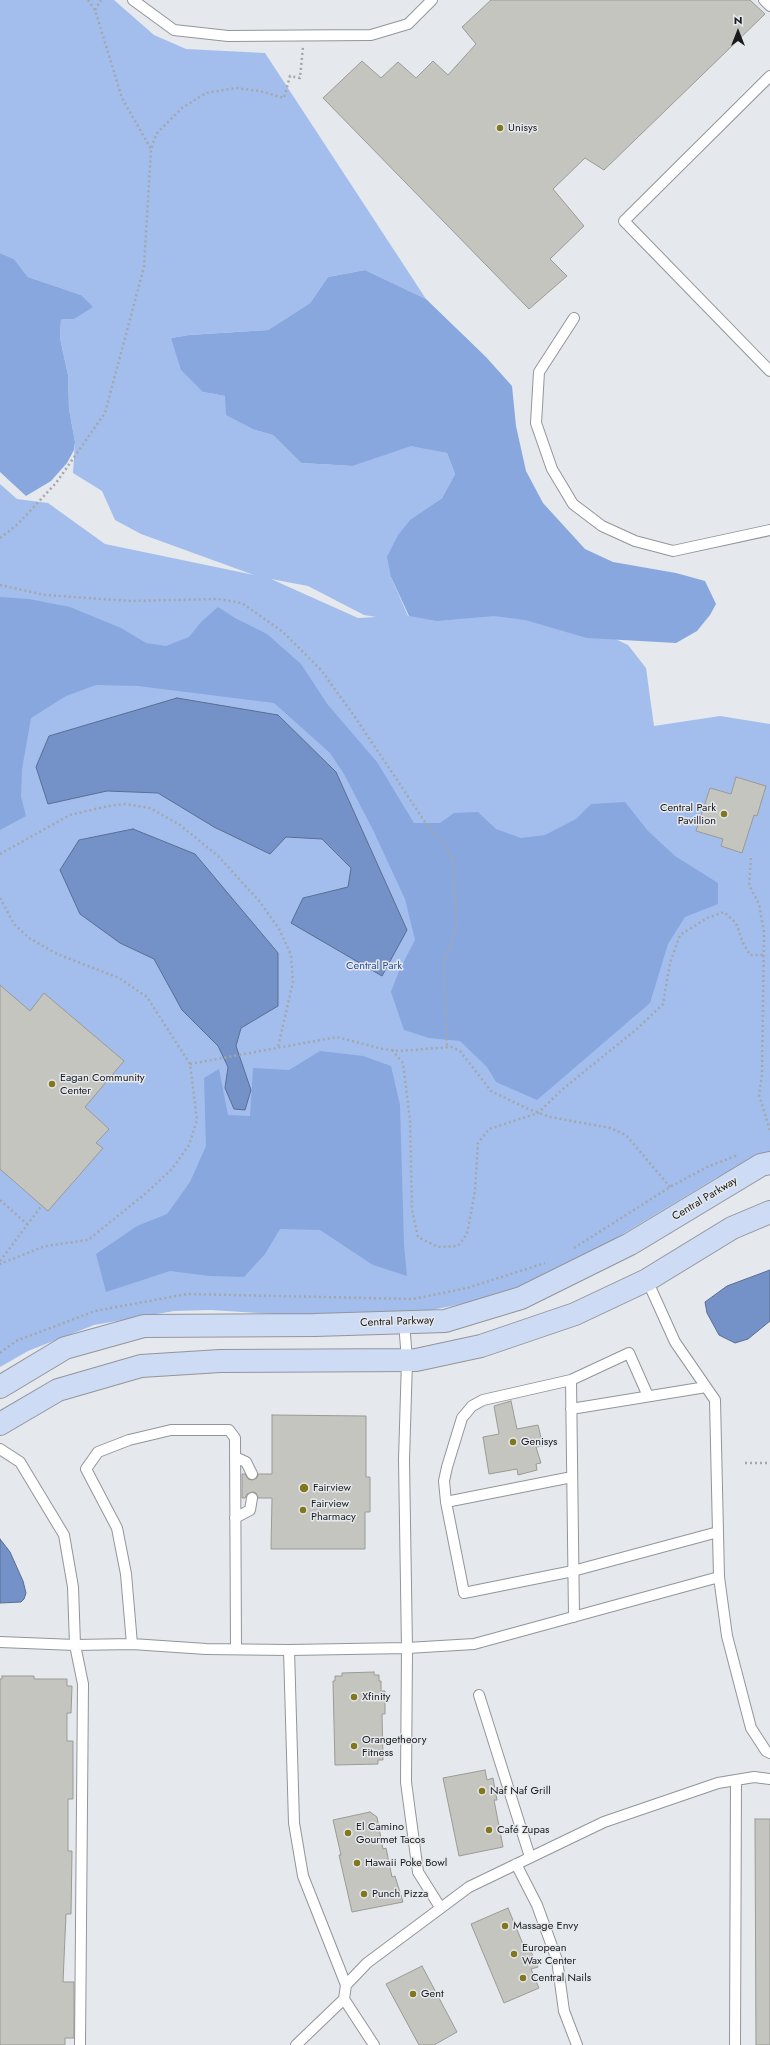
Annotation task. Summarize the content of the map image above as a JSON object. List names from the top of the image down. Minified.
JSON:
{"streets":{"street":["Central Parkway"]},"parks":["Central Park"],"places":["Unisys","Central Park Pavillion","Eagan Community Center","Genisys","Fairview","Fairview Pharmacy","Xfinity","Orangetheory Fitness","Naf Naf Grill","Café Zupas","El Camino Gourmet Tacos","Hawaii Poke Bowl","Punch Pizza","Massage Envy","European Wax Center","Central Nails","Gent"],"north":"top"}
